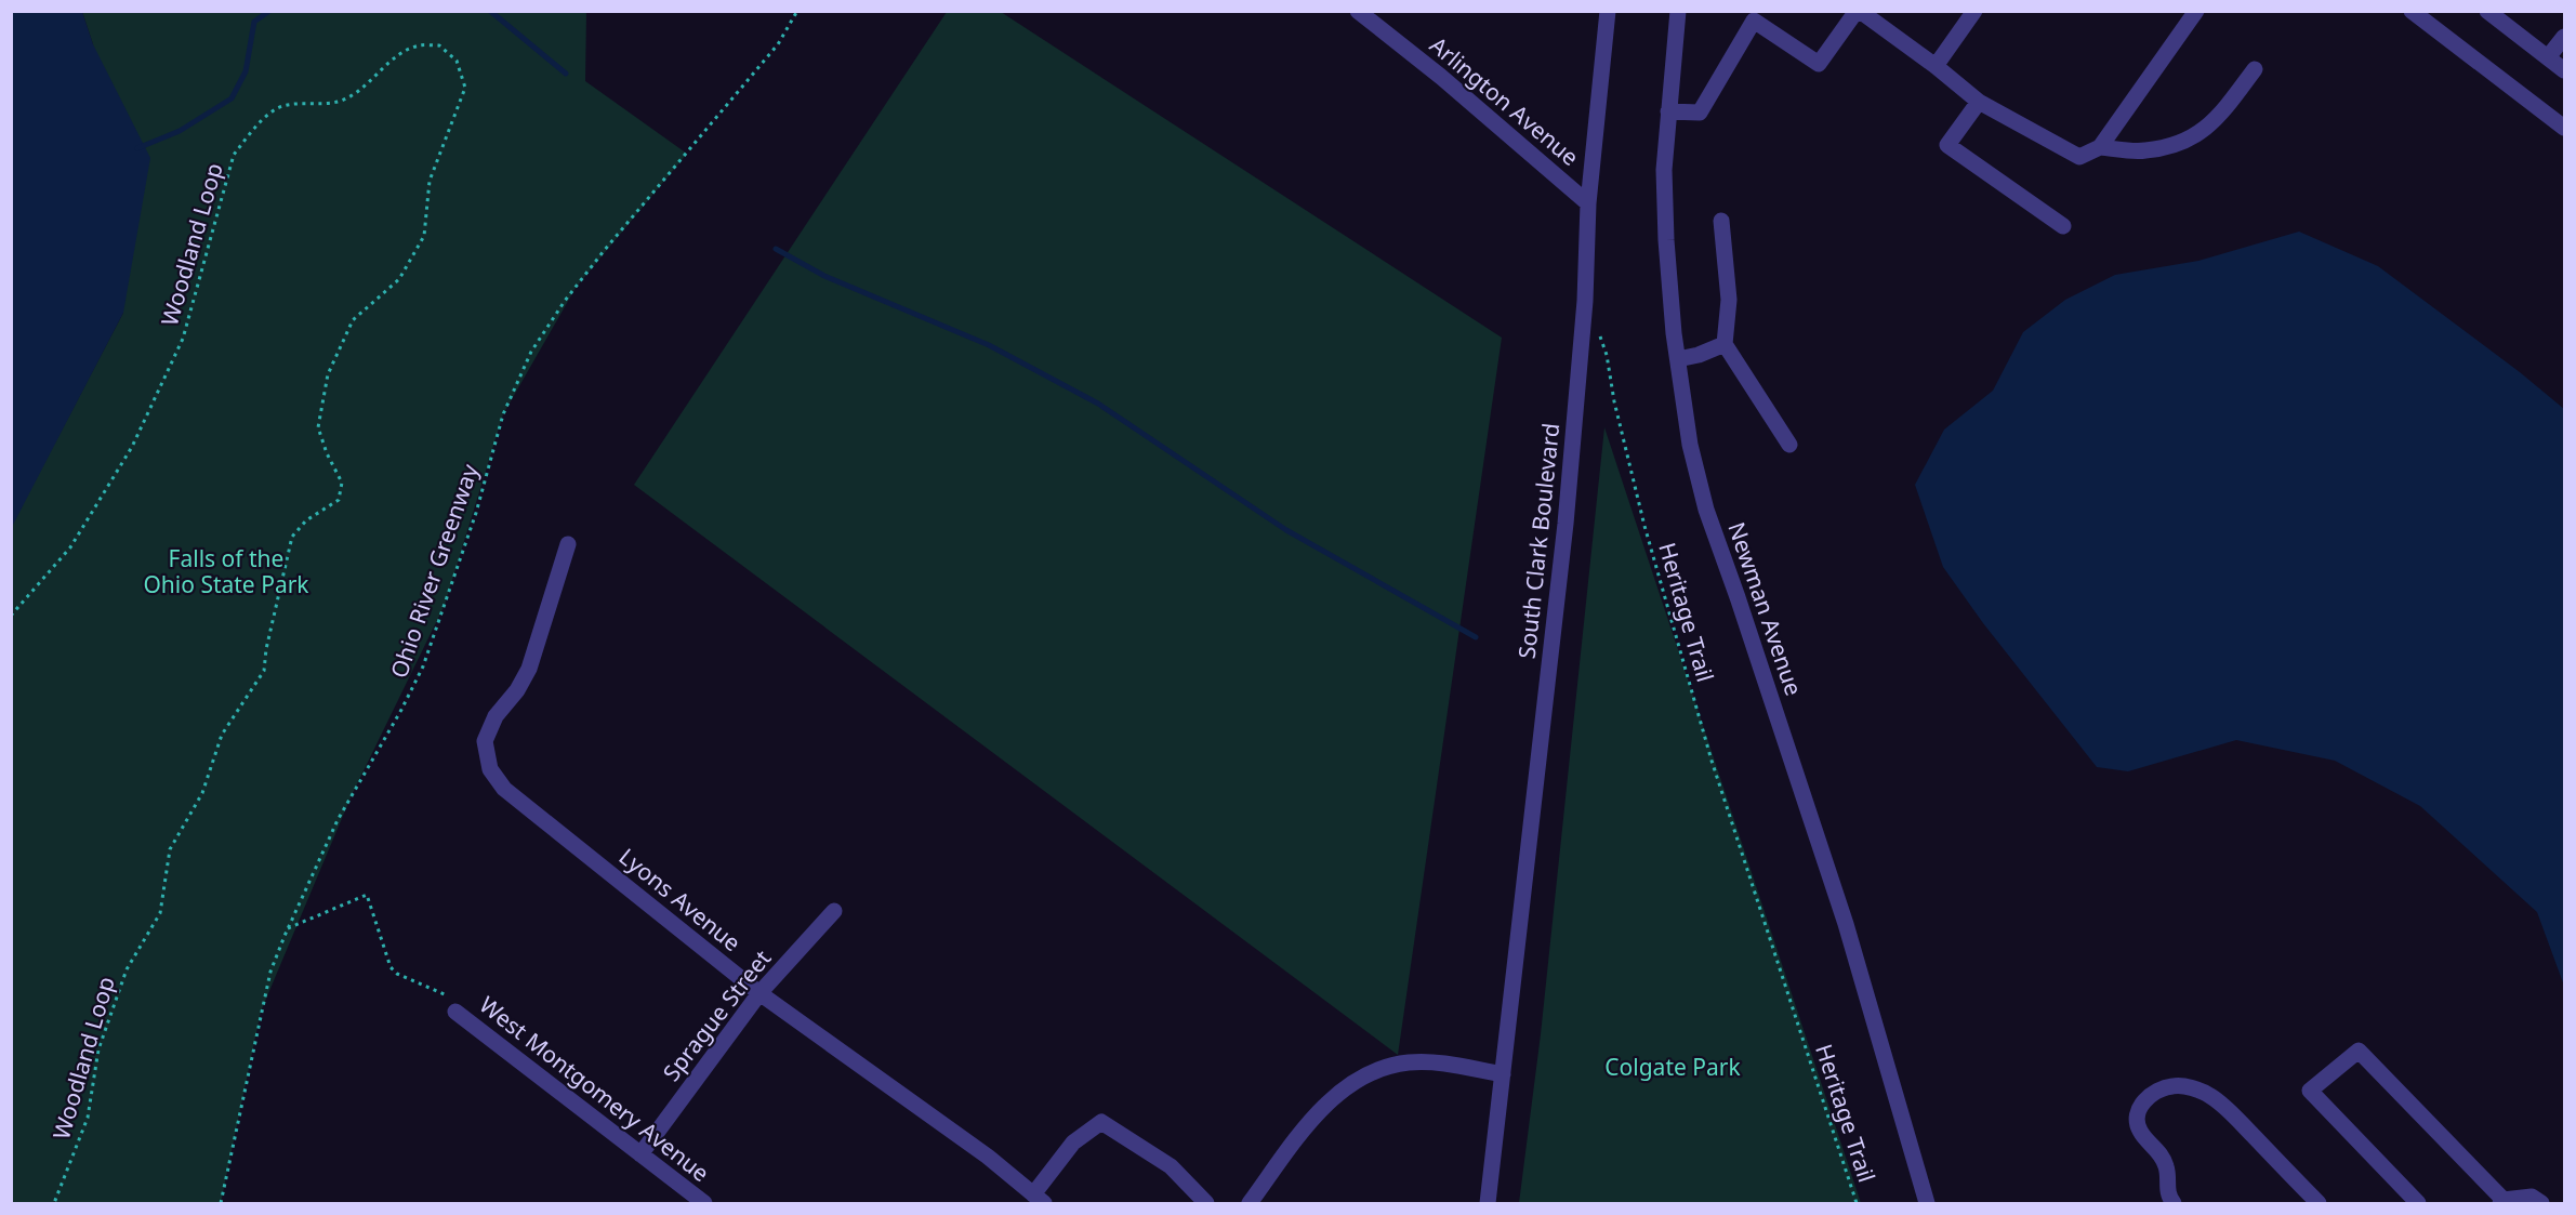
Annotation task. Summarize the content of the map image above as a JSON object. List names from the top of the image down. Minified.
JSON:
{"streets":{"street":["Arlington Avenue","South Clark Boulevard","Newman Avenue","Lyons Avenue","Sprague Street","West Montgomery Avenue"],"path":["Woodland Loop","Ohio River Greenway","Heritage Trail"]},"crossings":[["Arlington Avenue","South Clark Boulevard"],["Lyons Avenue","Sprague Street"],["Sprague Street","West Montgomery Avenue"]],"parks":["Falls of the Ohio State Park","Colgate Park"]}
